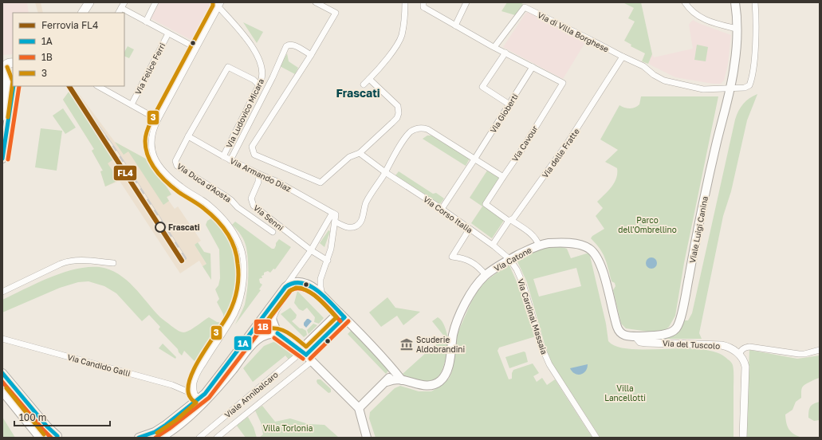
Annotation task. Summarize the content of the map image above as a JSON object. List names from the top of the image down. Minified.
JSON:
{"streets":{"main road":["Viale Luigi Canina","Via Catone"],"street":["Via di Villa Borghese","Via Felice Ferri","Via Ludovico Micara","Via Gioberti","Via Cavour","Via delle Fratte","Via Armando Diaz","Via Duca d'Aosta","Via Corso Italia","Via Senni","Via Cardinal Massaia","Via del Tuscolo","Via Candido Galli","Viale Annibalcaro"]},"crossings":[["Via di Villa Borghese","Via delle Fratte"],["Via di Villa Borghese","Viale Luigi Canina"],["Via Ludovico Micara","Via Armando Diaz"],["Via Ludovico Micara","Via Duca d'Aosta"],["Via Gioberti","Via Cavour"],["Via Gioberti","Via Corso Italia"],["Via Cavour","Via delle Fratte"],["Via delle Fratte","Via Corso Italia"],["Via Armando Diaz","Via Duca d'Aosta"],["Via Armando Diaz","Via Senni"],["Via Corso Italia","Via Catone"],["Via Corso Italia","Via Cardinal Massaia"],["Viale Luigi Canina","Via Catone"],["Viale Luigi Canina","Via del Tuscolo"],["Via Catone","Via Cardinal Massaia"],["Via Catone","Via del Tuscolo"]],"districts":["Frascati"],"parks":["Parco dell'Ombrellino","Villa Lancellotti","Villa Torlonia"],"places":{"other":["Frascati"],"museum":["Scuderie Aldobrandini"]},"lines":["transit line 3","rail line FL4","transit line 1A","transit line 1B"],"legend":["Ferrovia FL4","1A","1B","3"],"scale_bar":"100 m"}
